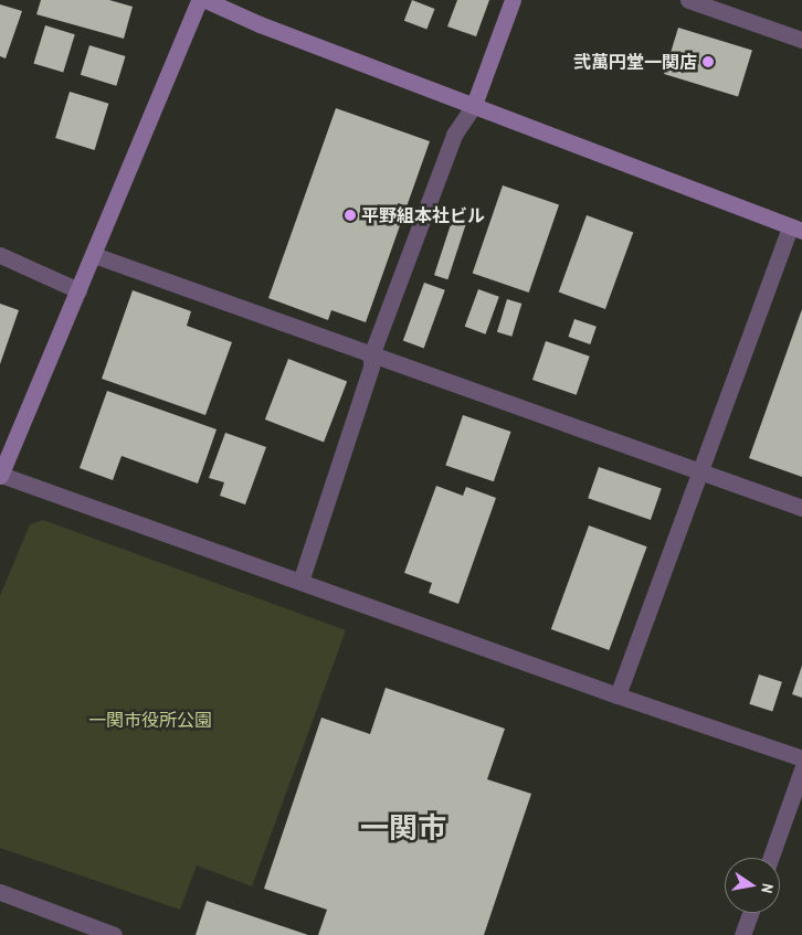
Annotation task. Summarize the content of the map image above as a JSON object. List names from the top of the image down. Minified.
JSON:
{"districts":["一関市"],"parks":["一関市役所公園"],"places":["弐萬円堂一関店","平野組本社ビル"],"north":"right"}
